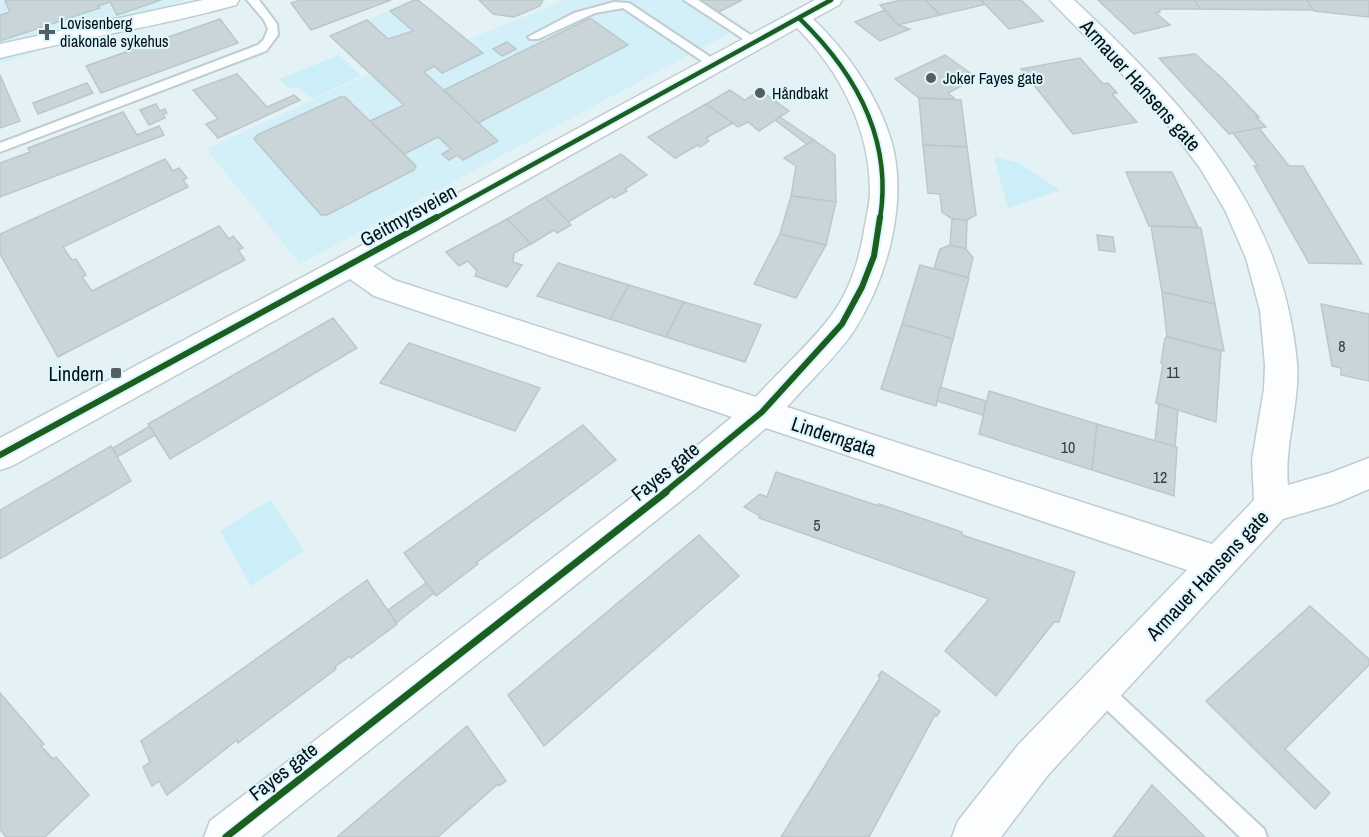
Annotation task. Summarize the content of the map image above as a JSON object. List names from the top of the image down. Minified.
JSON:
{"streets":{"street":["Armauer Hansens gate","Geitmyrsveien","Linderngata","Fayes gate"]},"crossings":[["Armauer Hansens gate","Linderngata"],["Geitmyrsveien","Linderngata"],["Geitmyrsveien","Fayes gate"],["Linderngata","Fayes gate"]],"places":{"health":["Lovisenberg diakonale sykehus"],"other":["Joker Fayes gate","Håndbakt"],"transit":["Lindern"]},"house_numbers":["8","11","10","12","5"]}
